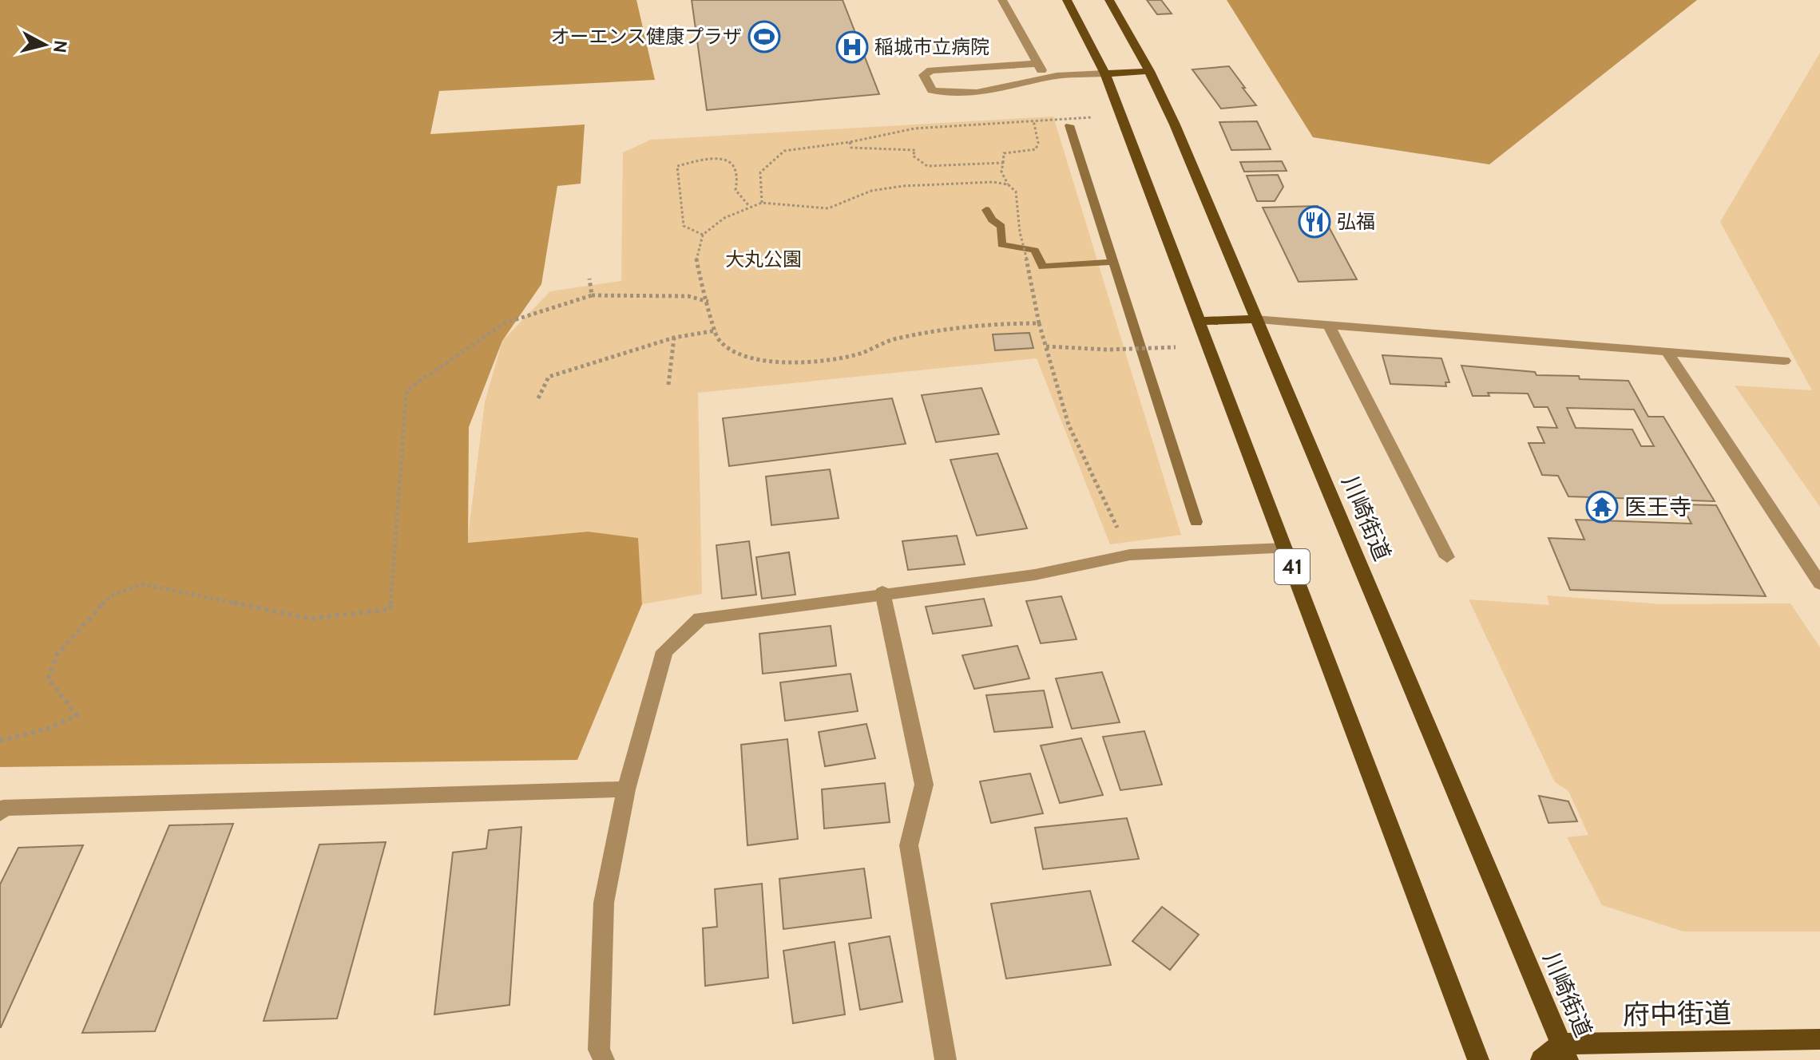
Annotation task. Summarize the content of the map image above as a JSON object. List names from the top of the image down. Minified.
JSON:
{"streets":{"main road":["川崎街道","41","府中街道"]},"crossings":[["川崎街道","府中街道"]],"parks":["大丸公園"],"places":{"sports":["オーエンス健康プラザ"],"hospital":["稲城市立病院"],"restaurant":["弘福"],"temple":["医王寺"]},"north":"right"}
